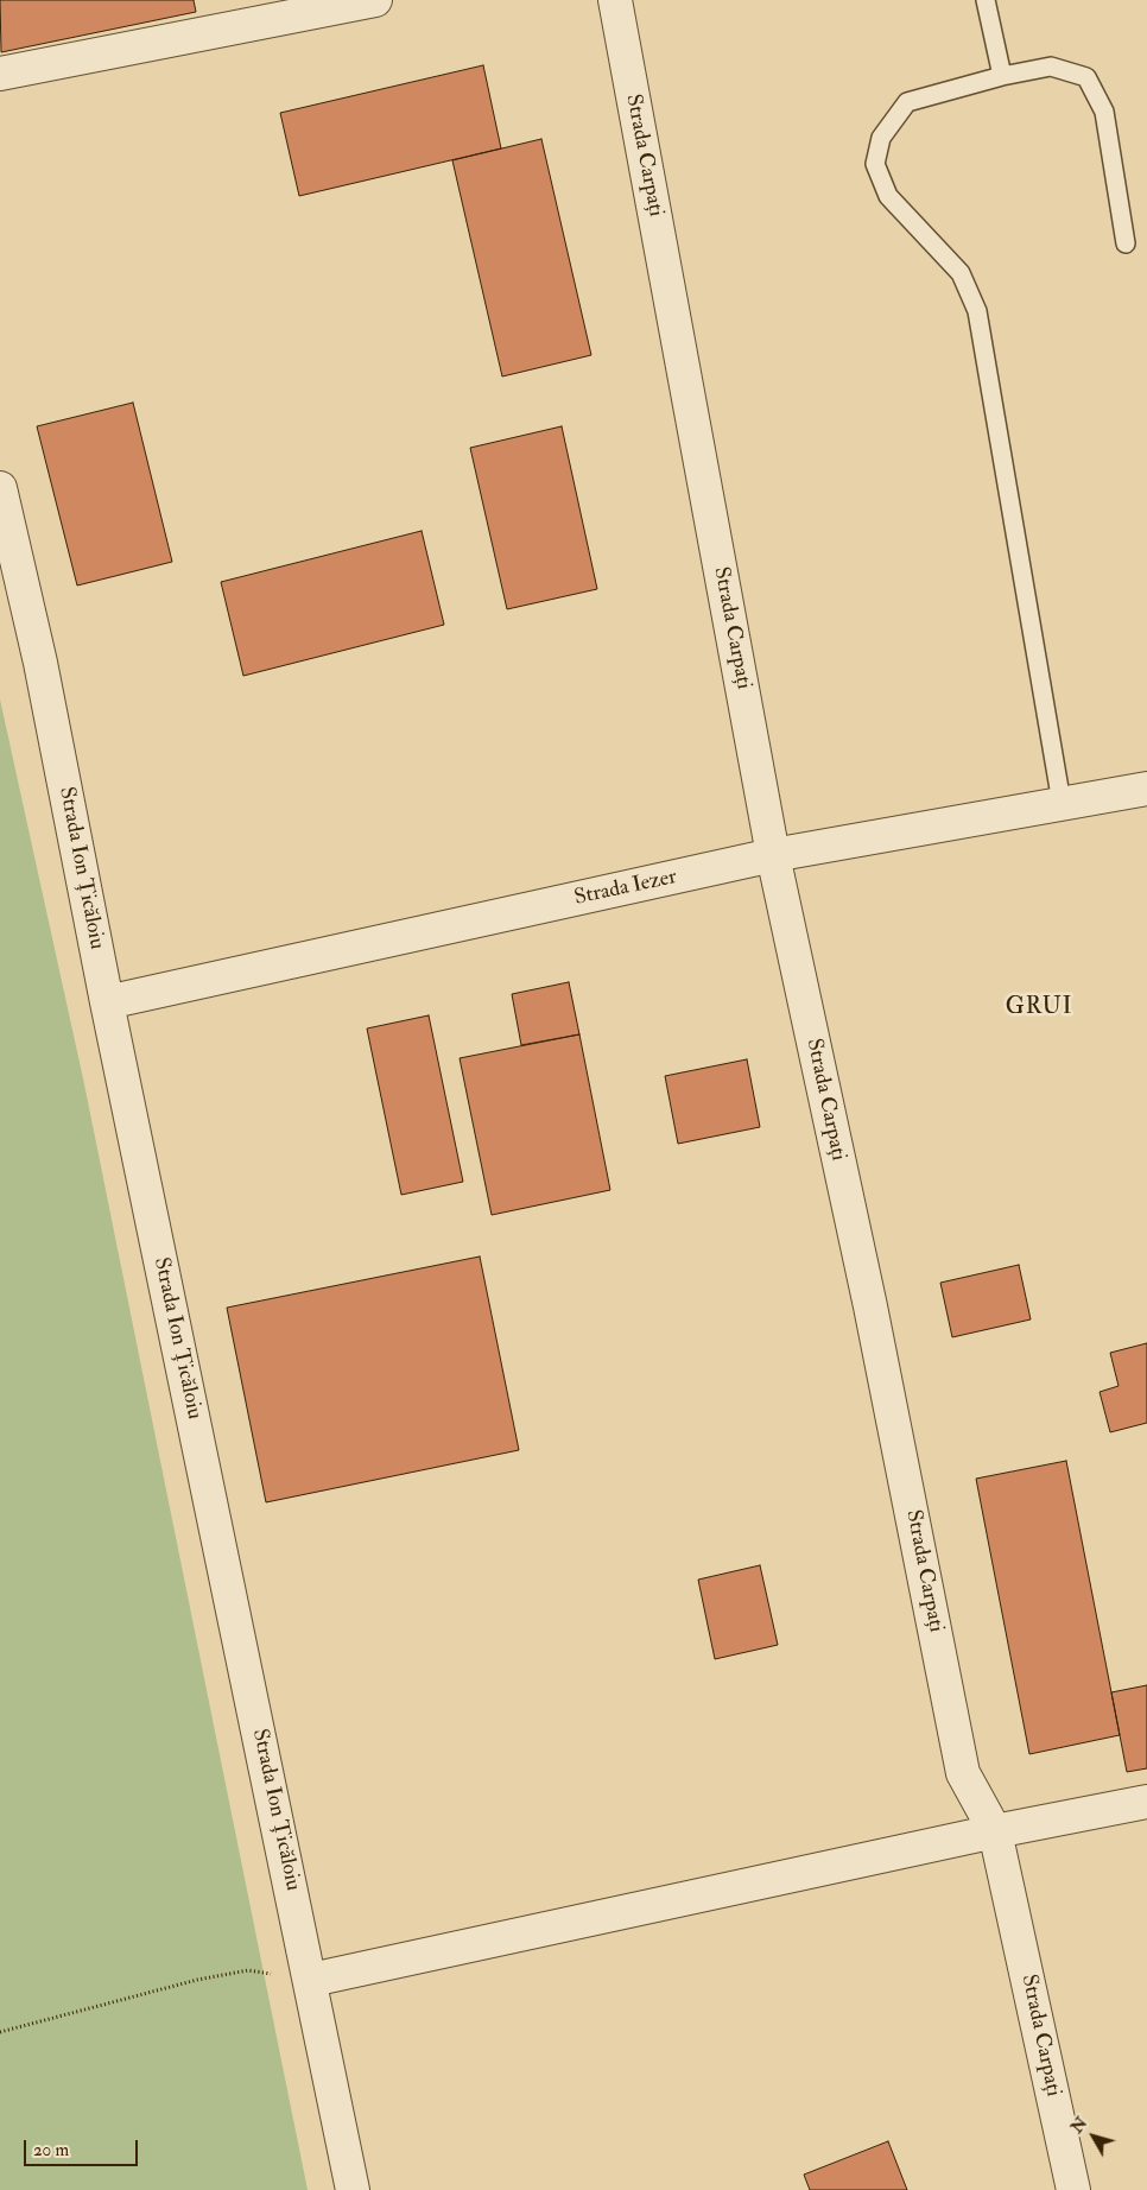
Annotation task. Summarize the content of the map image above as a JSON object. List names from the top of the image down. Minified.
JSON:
{"streets":{"street":["Strada Carpați","Strada Ion Țicăloiu","Strada Iezer"]},"crossings":[["Strada Carpați","Strada Iezer"],["Strada Ion Țicăloiu","Strada Iezer"]],"districts":["GRUI"],"scale_bar":"20 m","north":"top left"}
